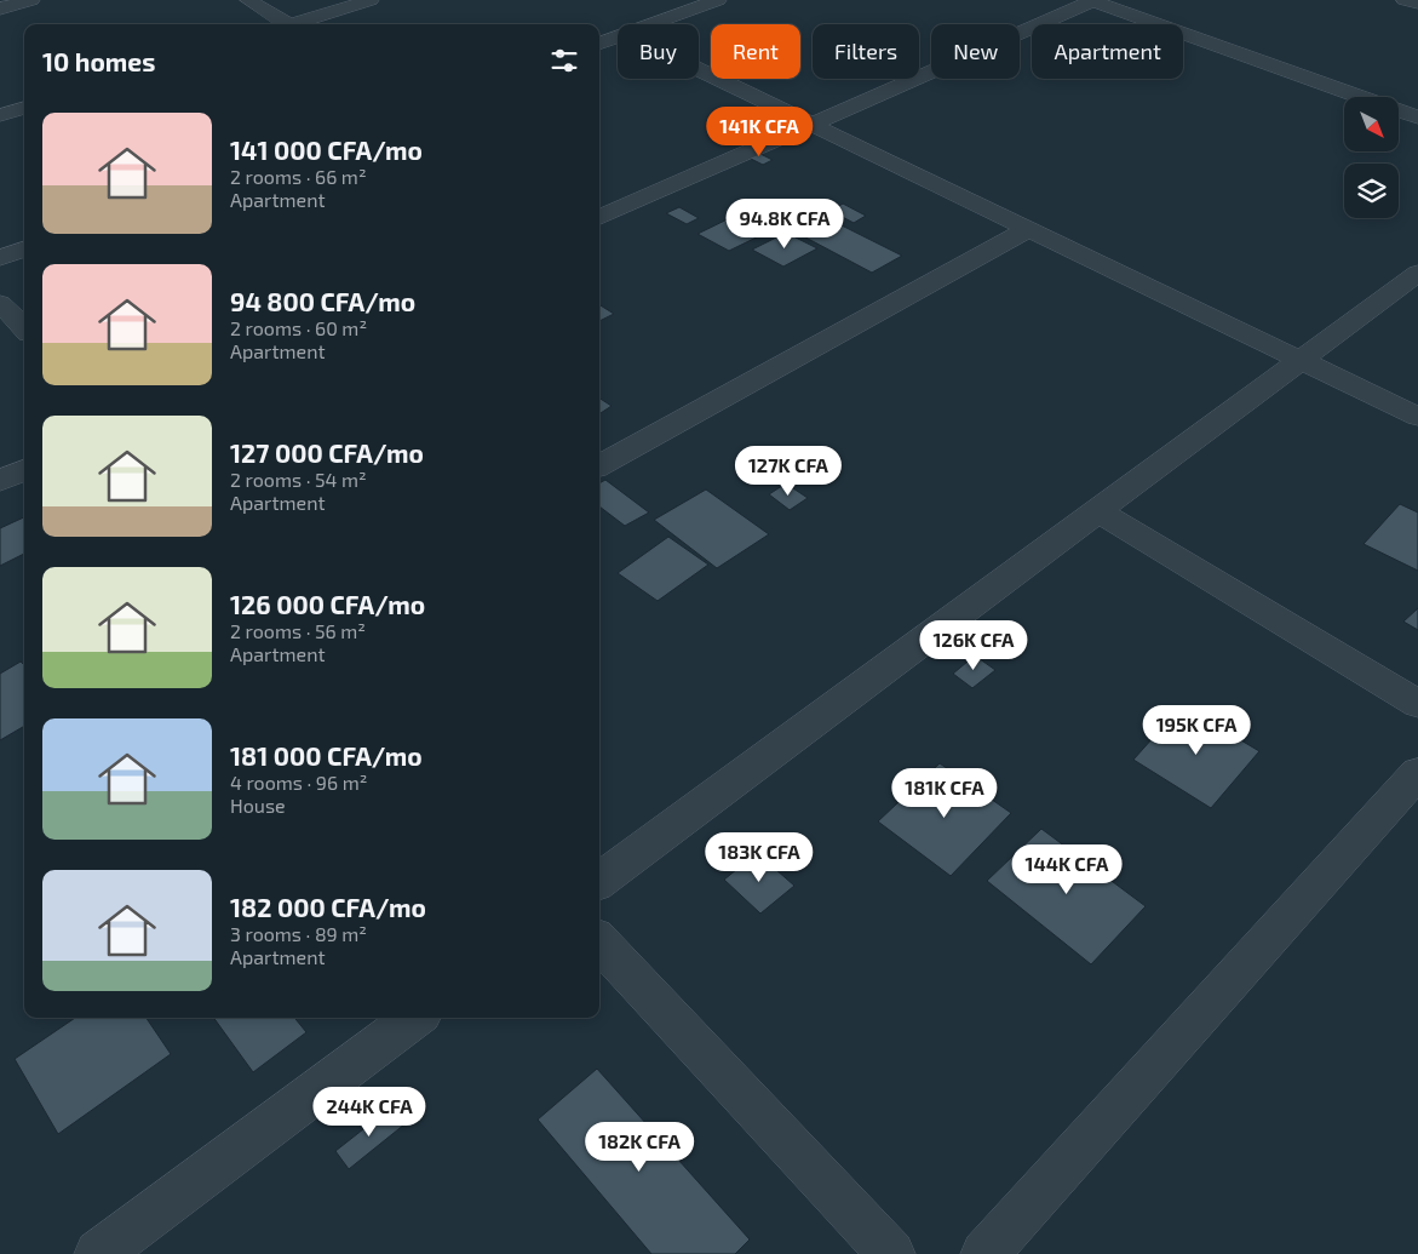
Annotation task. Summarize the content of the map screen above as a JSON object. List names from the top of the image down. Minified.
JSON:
{"north":"bottom right","page":{"chip":["Buy","Rent","Filters","New","Apartment"],"heading":"10 homes","list":[{"name":"141 000 CFA/mo","note":"2 rooms · 66 m² · Apartment"},{"name":"94 800 CFA/mo","note":"2 rooms · 60 m² · Apartment"},{"name":"127 000 CFA/mo","note":"2 rooms · 54 m² · Apartment"},{"name":"126 000 CFA/mo","note":"2 rooms · 56 m² · Apartment"},{"name":"181 000 CFA/mo","note":"4 rooms · 96 m² · House"},{"name":"182 000 CFA/mo","note":"3 rooms · 89 m² · Apartment"}],"price":["141K CFA","94.8K CFA","127K CFA","126K CFA","195K CFA","181K CFA","183K CFA","144K CFA","244K CFA","182K CFA"]}}
